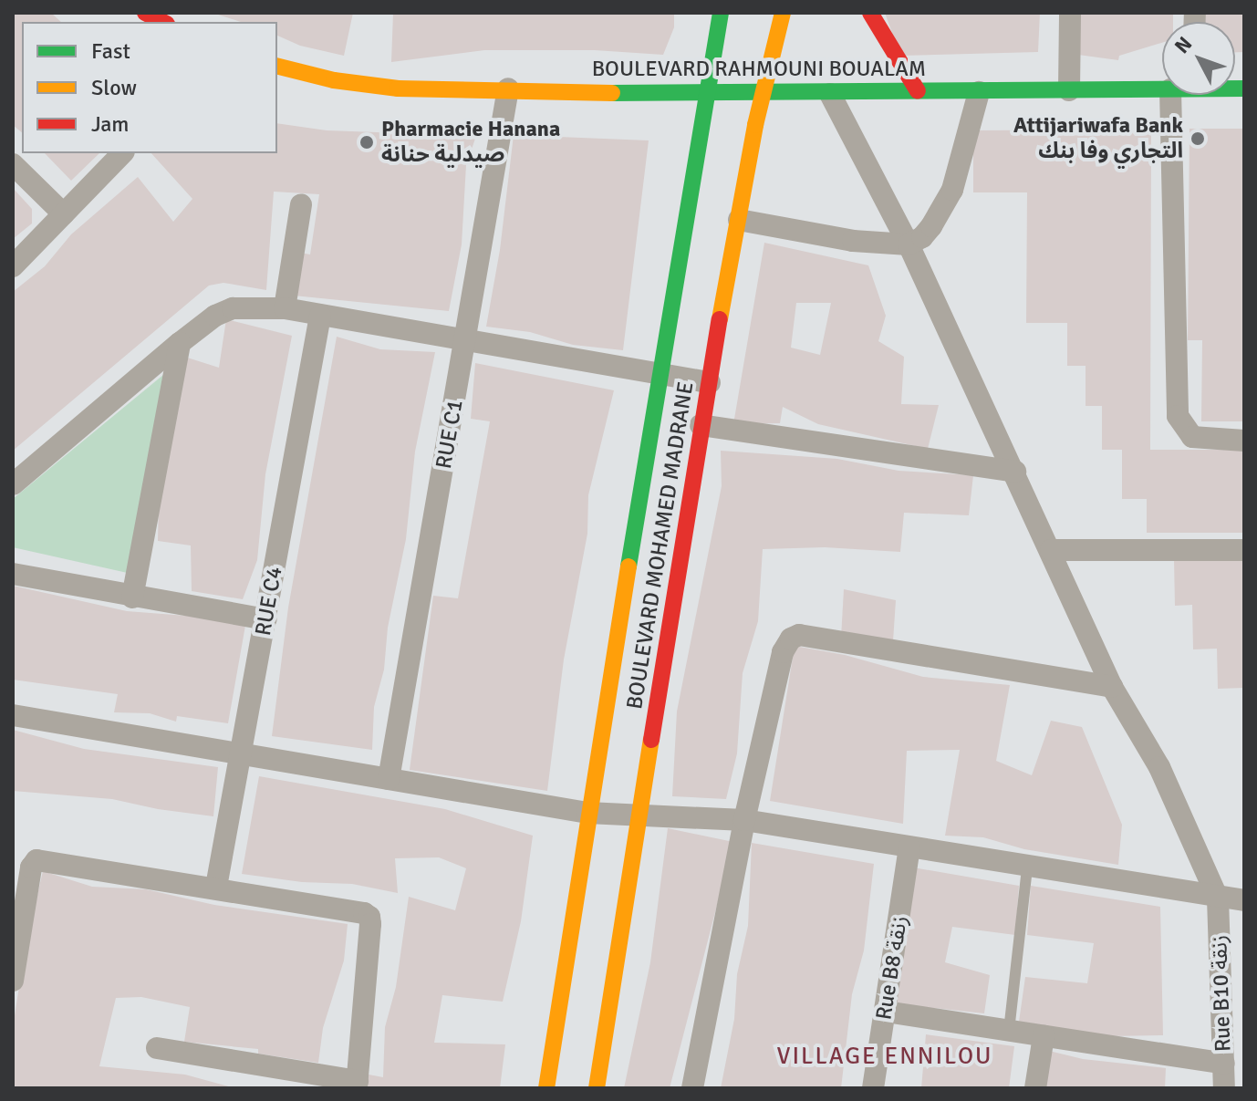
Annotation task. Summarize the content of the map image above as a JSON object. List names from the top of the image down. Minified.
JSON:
{"streets":{"street":["BOULEVARD RAHMOUNI BOUALAM","RUE C1","BOULEVARD MOHAMED MADRANE","RUE C4","Rue B8 زنقة","Rue B10 زنقة"]},"crossings":[["BOULEVARD RAHMOUNI BOUALAM","RUE C1"],["BOULEVARD RAHMOUNI BOUALAM","BOULEVARD MOHAMED MADRANE"]],"districts":["VILLAGE ENNILOU"],"places":["Attijariwafa Bank التجاري وفا بنك","Pharmacie Hanana صيدلية حنانة"],"legend":["Fast","Slow","Jam"],"north":"top left"}
